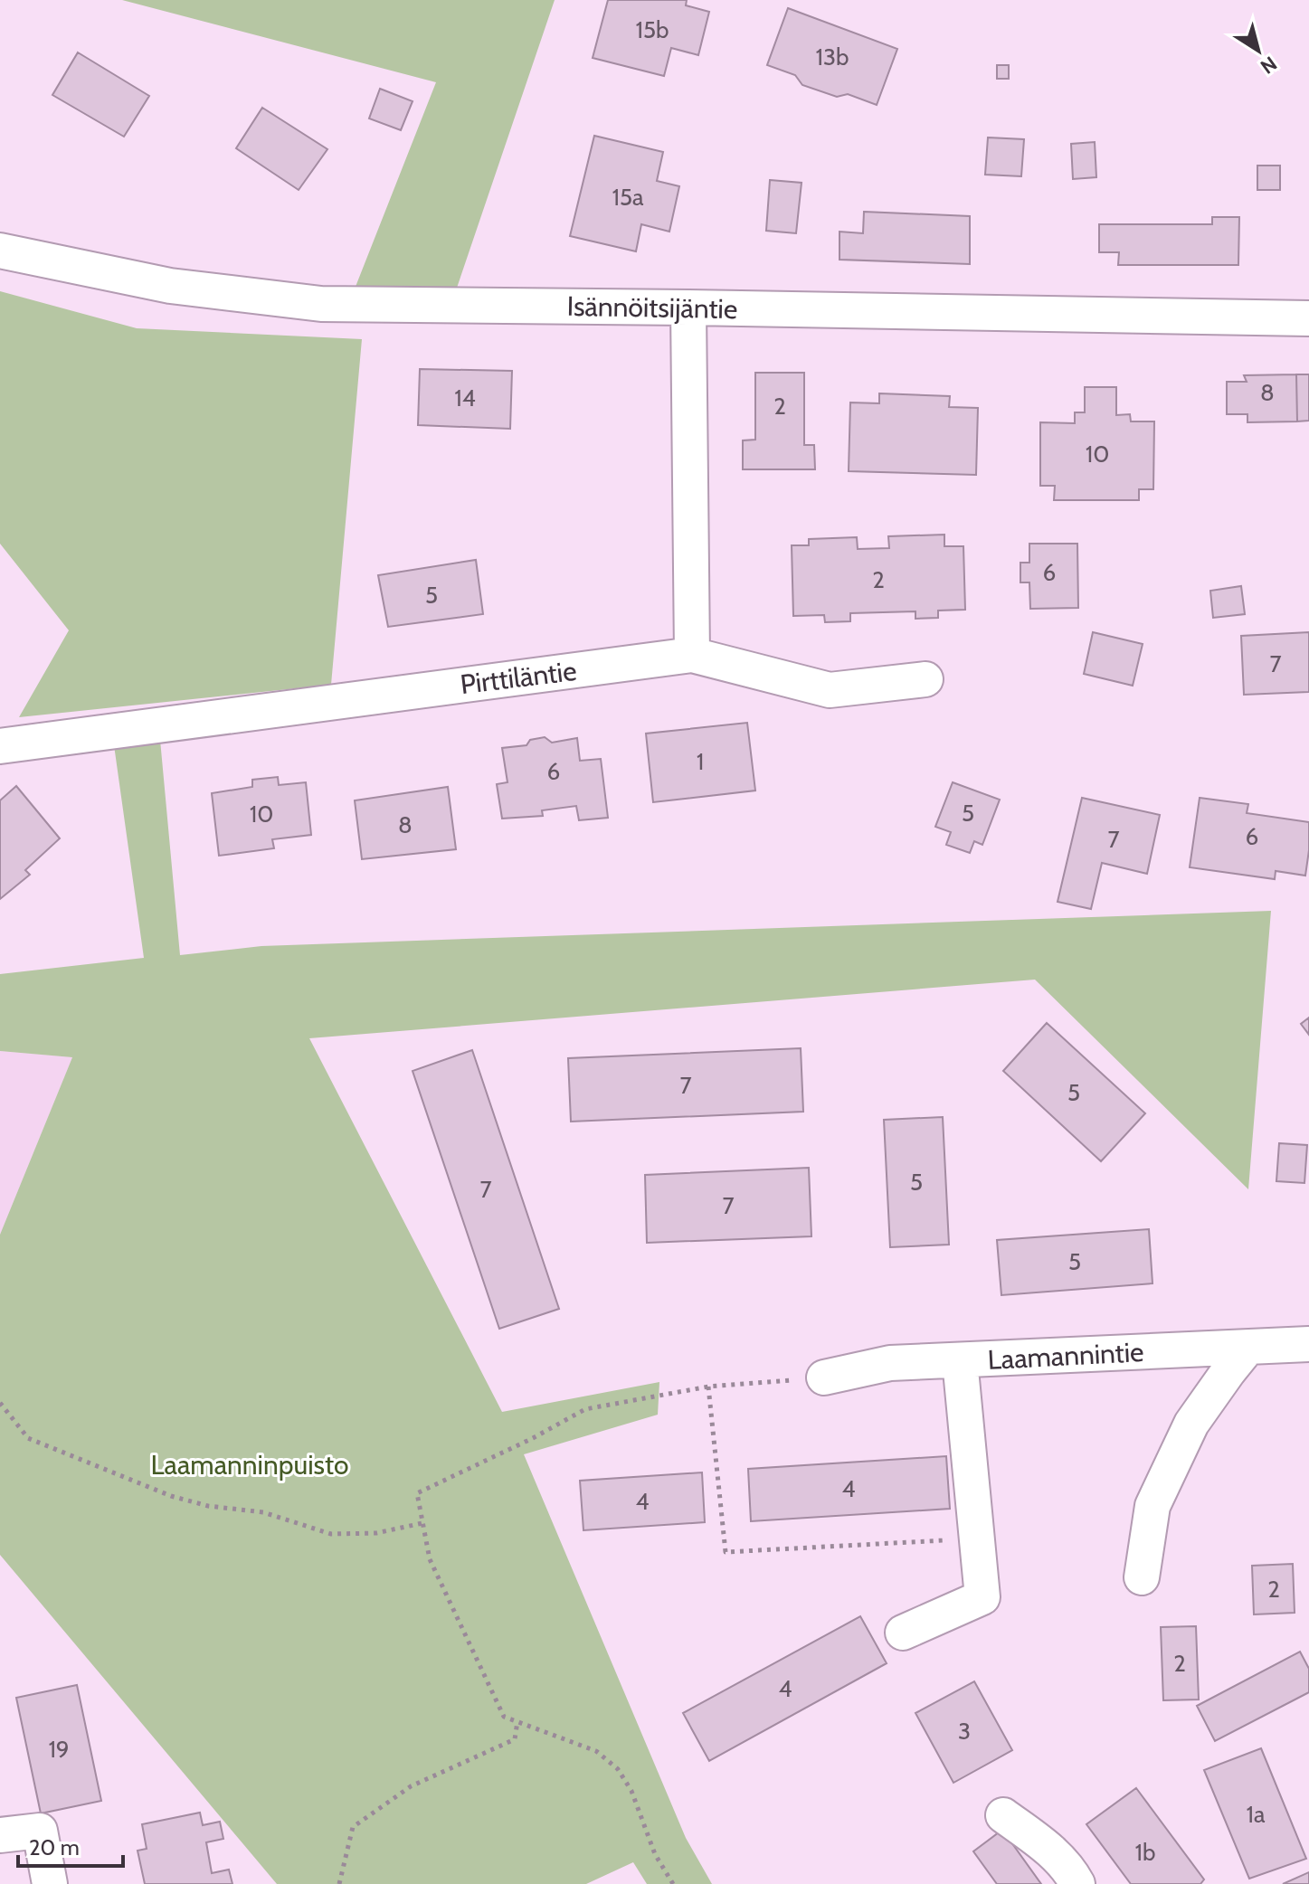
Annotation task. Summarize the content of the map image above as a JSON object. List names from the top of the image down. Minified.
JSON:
{"streets":{"street":["Isännöitsijäntie","Pirttiläntie","Laamannintie"]},"parks":["Laamanninpuisto"],"house_numbers":["15b","13b","15a","8","14","2","10","6","2","5","7","1","6","5","10","8","6","7","7","5","5","7","7","5","4","4","2","2","4","3","19","1a","1b"],"scale_bar":"20 m","north":"bottom right"}
